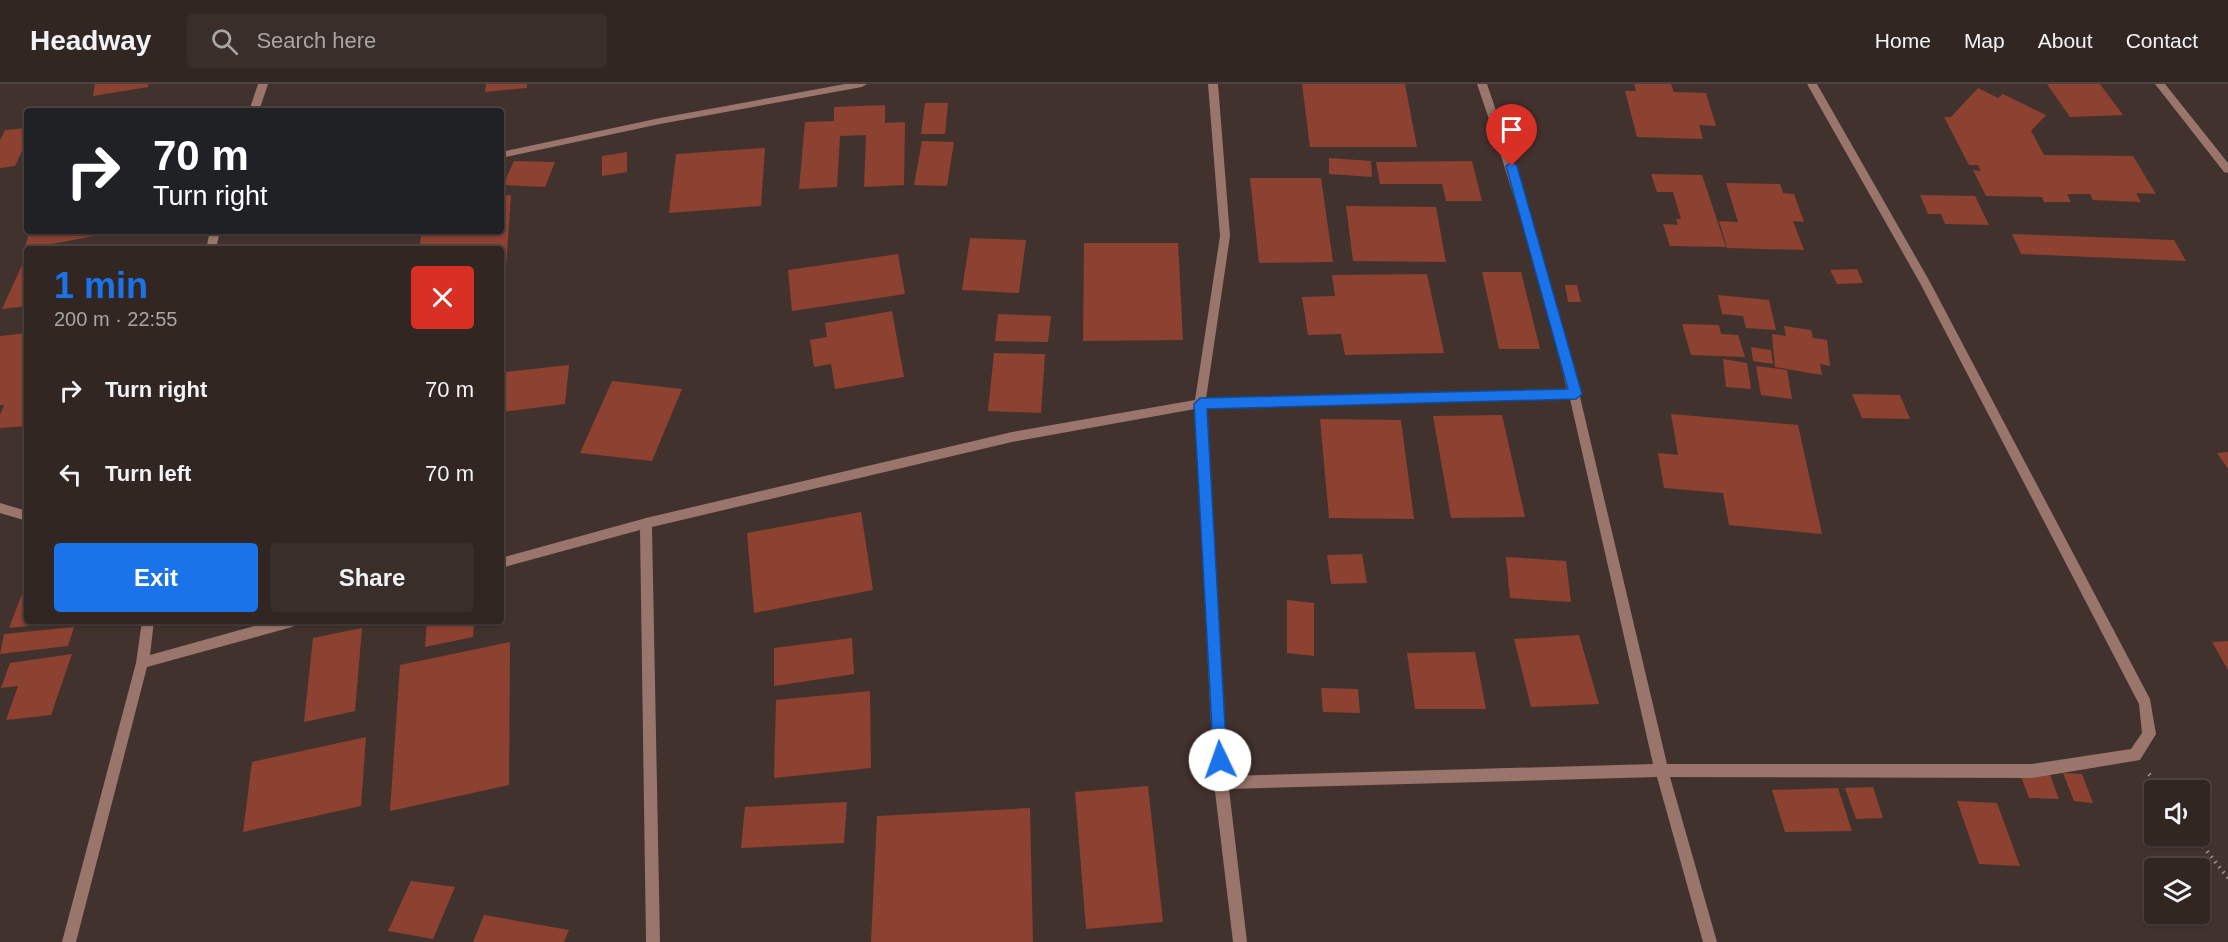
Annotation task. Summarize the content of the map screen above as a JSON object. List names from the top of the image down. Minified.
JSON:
{"page":{"header":"Headway","search":"Search here","nav":["Home","Map","About","Contact"],"turn":["70 m","Turn right"],"heading":["1 min","200 m · 22:55"],"list":[{"name":"Turn right","value":"70 m"},{"name":"Turn left","value":"70 m"}],"buttons":["Exit","Share"]}}
